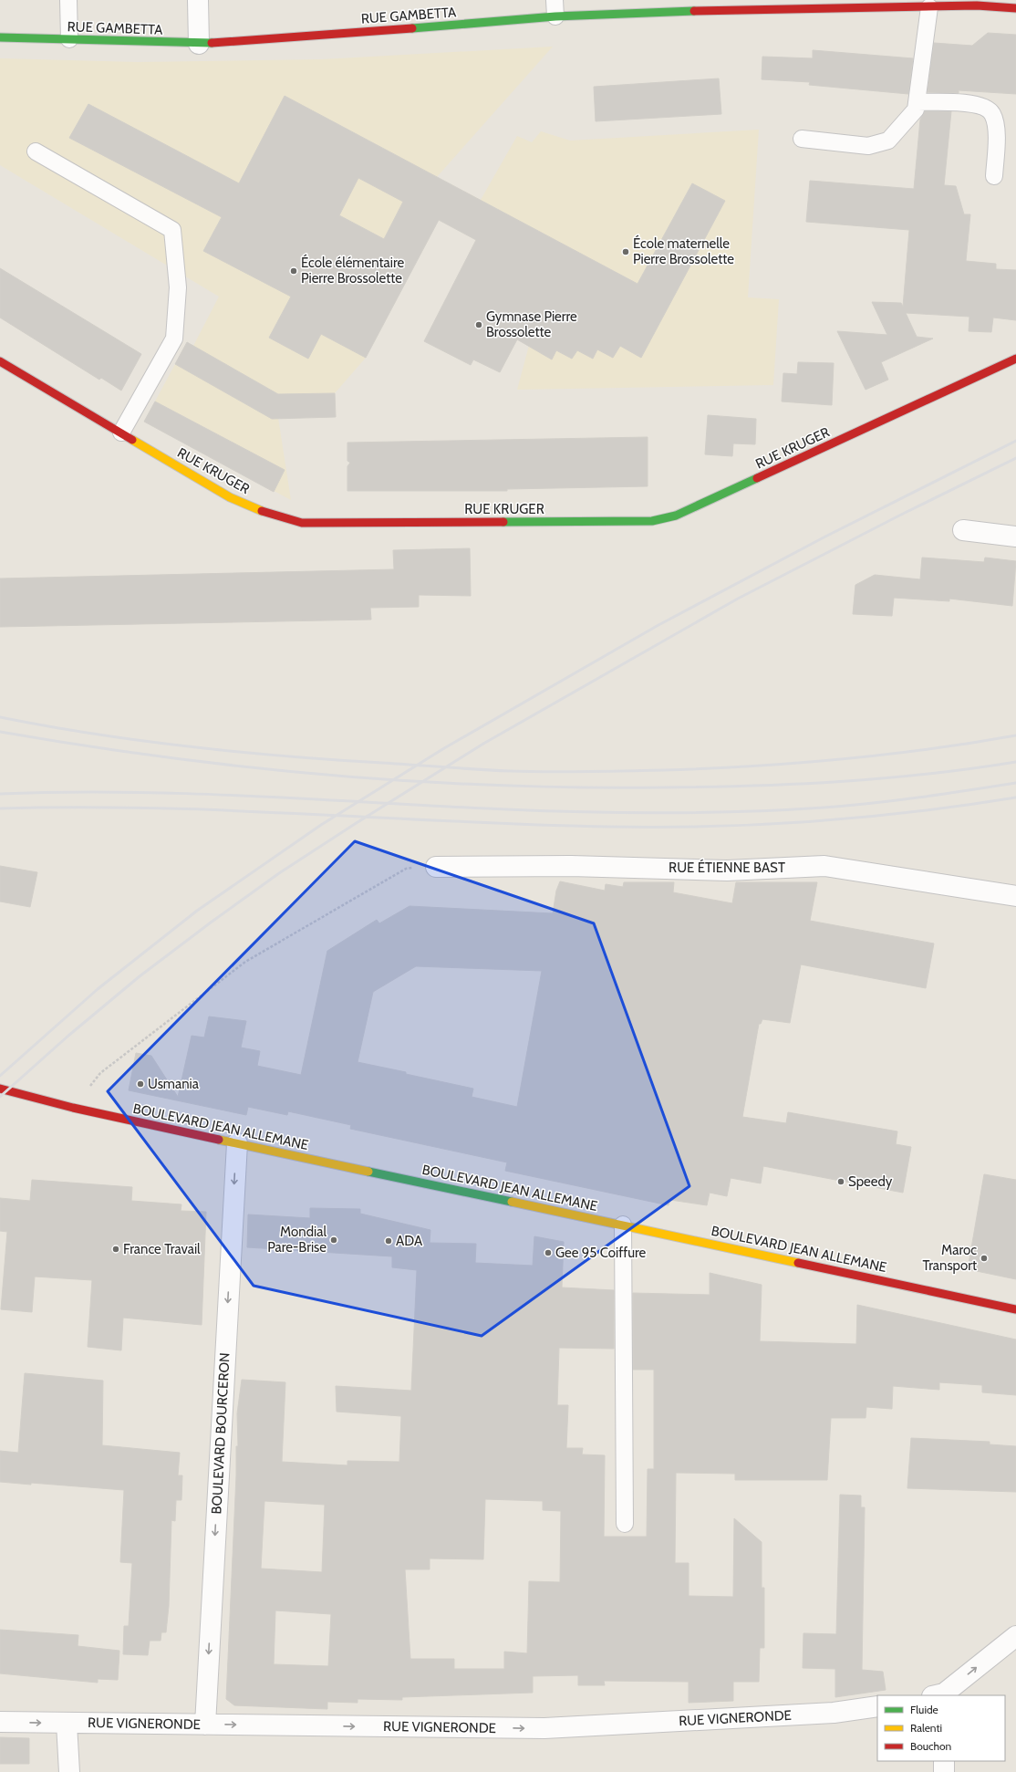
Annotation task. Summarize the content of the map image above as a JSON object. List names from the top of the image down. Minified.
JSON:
{"streets":{"street":["RUE GAMBETTA","RUE KRUGER","RUE ÉTIENNE BAST","BOULEVARD JEAN ALLEMANE","BOULEVARD BOURCERON","RUE VIGNERONDE"]},"crossings":[["BOULEVARD JEAN ALLEMANE","BOULEVARD BOURCERON"],["BOULEVARD BOURCERON","RUE VIGNERONDE"]],"one_way":["BOULEVARD BOURCERON","RUE VIGNERONDE"],"places":["École maternelle Pierre Brossolette","École élémentaire Pierre Brossolette","Gymnase Pierre Brossolette","Usmania","Speedy","Mondial Pare-Brise","ADA","France Travail","Gee 95 Coiffure","Maroc Transport"],"legend":["Fluide","Ralenti","Bouchon"]}
